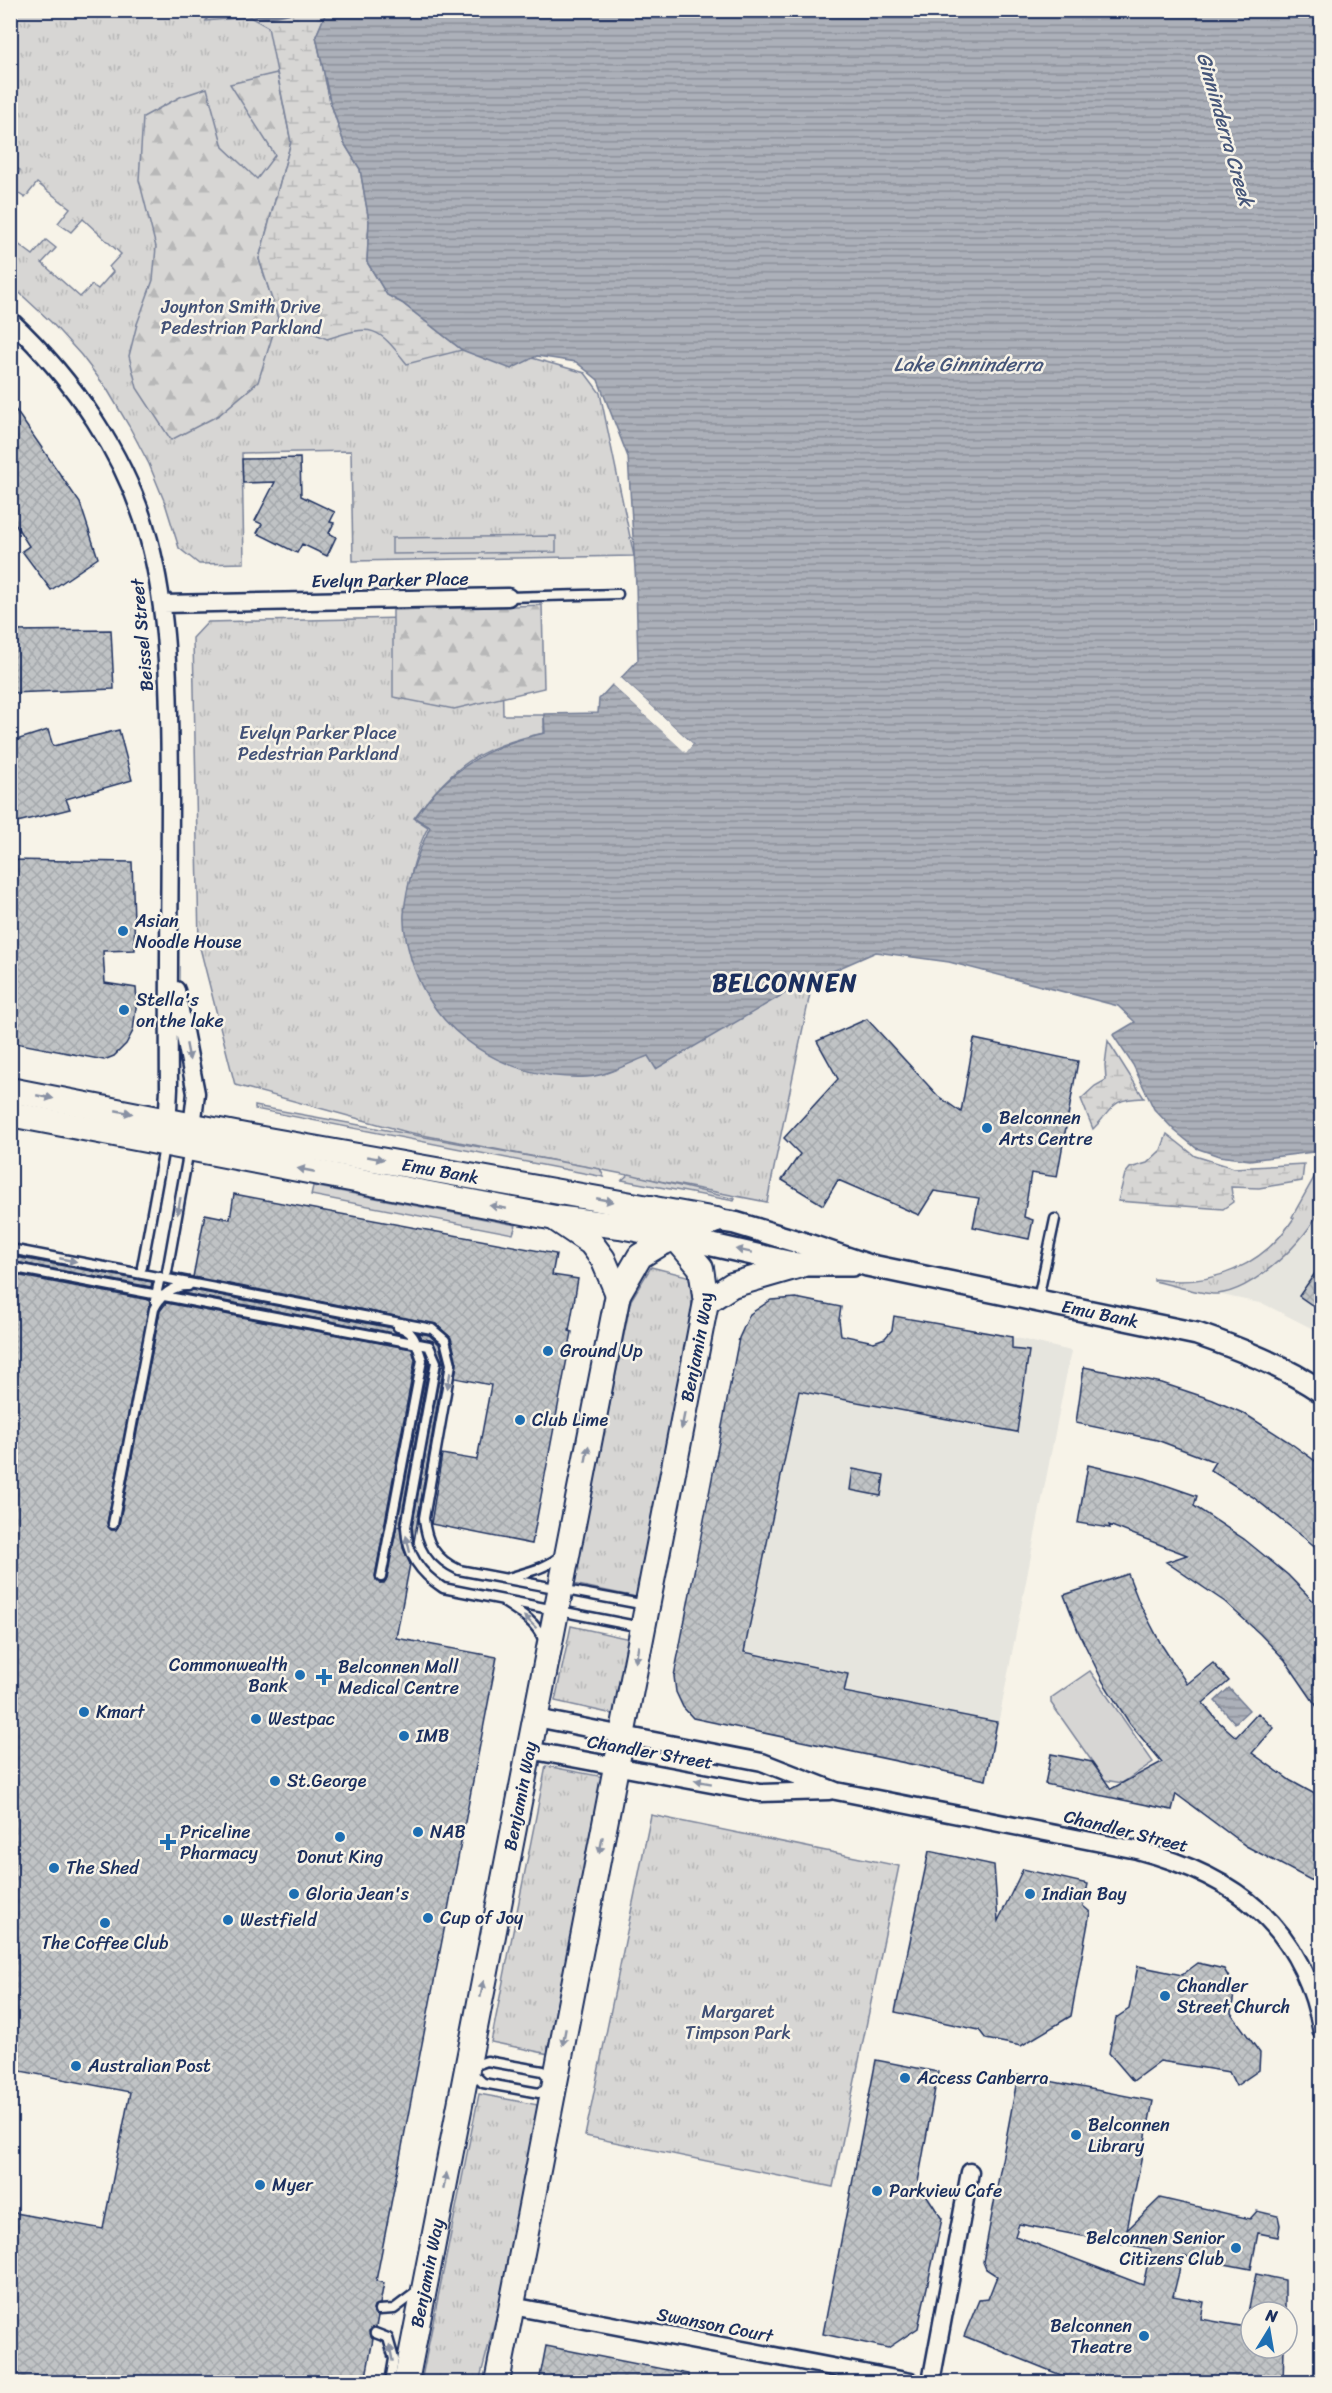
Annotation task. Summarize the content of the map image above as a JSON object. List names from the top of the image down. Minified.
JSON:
{"streets":{"main road":["Emu Bank","Benjamin Way"],"street":["Evelyn Parker Place","Beissel Street","Chandler Street","Swanson Court"]},"crossings":[["Evelyn Parker Place","Beissel Street"],["Beissel Street","Emu Bank"],["Emu Bank","Benjamin Way"],["Benjamin Way","Chandler Street"],["Benjamin Way","Swanson Court"]],"districts":["BELCONNEN"],"water":["Ginninderra Creek","Lake Ginninderra"],"parks":["Joynton Smith Drive Pedestrian Parkland","Evelyn Parker Place Pedestrian Parkland","Margaret Timpson Park"],"places":{"other":["Asian Noodle House","Stella's on the lake","Belconnen Arts Centre","Ground Up","Club Lime","Commonwealth Bank","Kmart","Westpac","IMB","St.George","NAB","Donut King","The Shed","Gloria Jean's","Indian Bay","Cup of Joy","Westfield","The Coffee Club","Chandler Street Church","Australian Post","Access Canberra","Belconnen Library","Myer","Parkview Cafe","Belconnen Senior Citizens Club","Belconnen Theatre"],"health":["Belconnen Mall Medical Centre","Priceline Pharmacy"]},"north":"top"}
